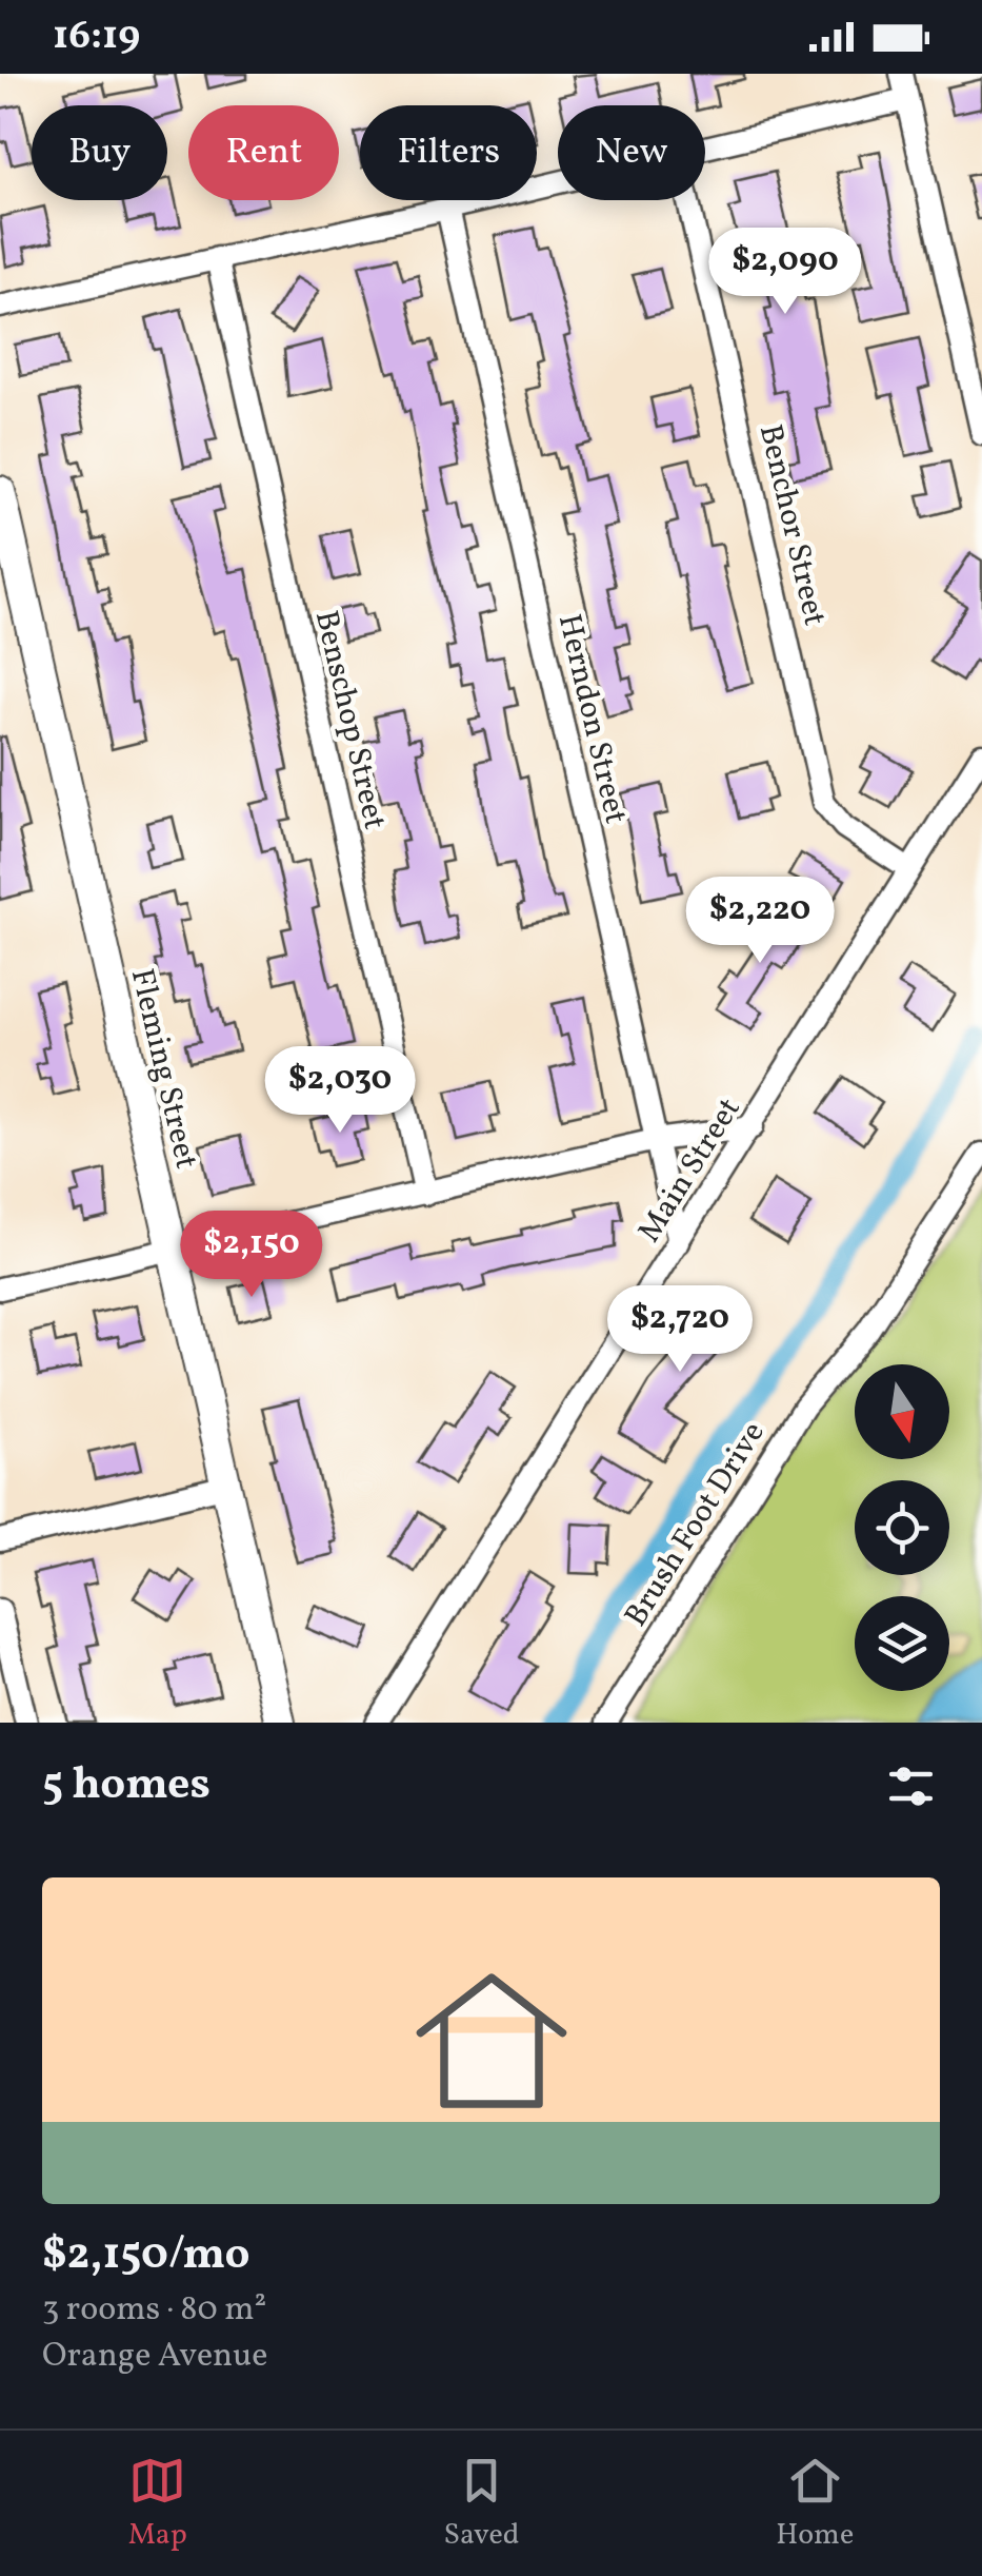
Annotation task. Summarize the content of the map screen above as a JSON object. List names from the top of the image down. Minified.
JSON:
{"streets":{"street":["Benchor Street","Herndon Street","Benschop Street","Fleming Street","Main Street","Brush Foot Drive"]},"crossings":[["Benchor Street","Main Street"],["Herndon Street","Main Street"]],"north":"bottom","page":{"status":"16:19","chip":["Buy","Rent","Filters","New"],"price":["$2,090","$2,220","$2,030","$2,150","$2,720"],"heading":"5 homes","list":[{"name":"$2,150/mo","note":"3 rooms · 80 m² · Orange Avenue"}],"tabs":["Map","Saved","Home"]}}
